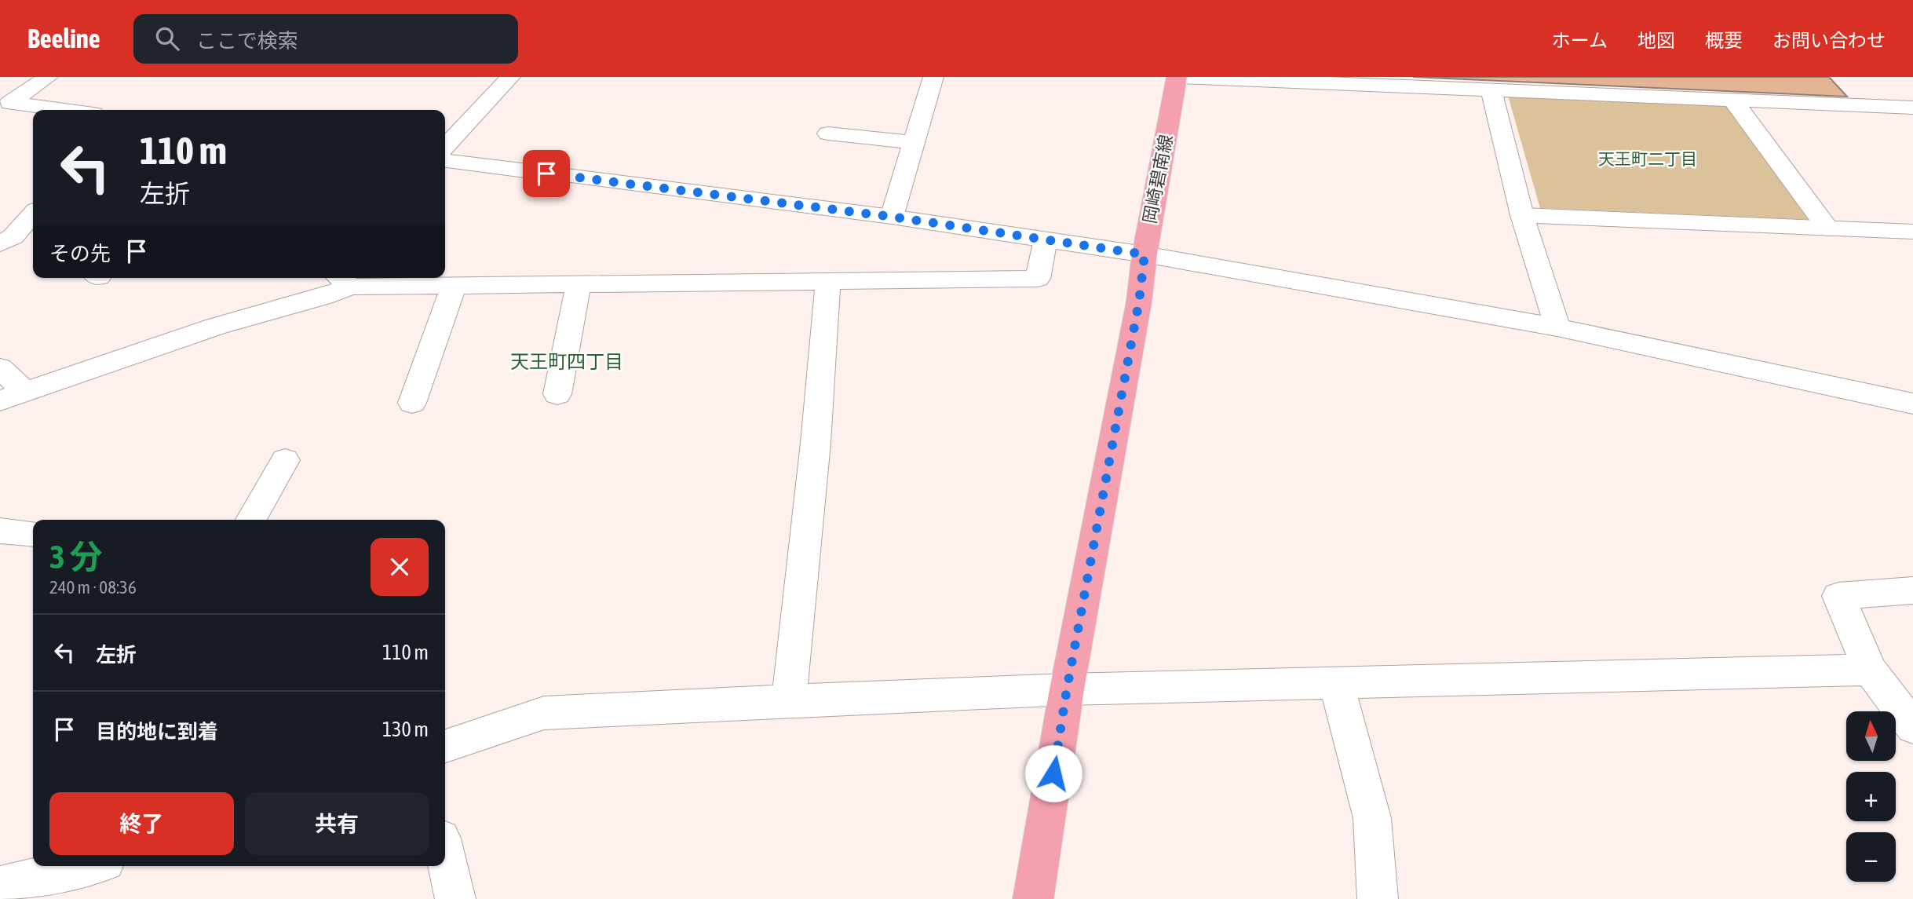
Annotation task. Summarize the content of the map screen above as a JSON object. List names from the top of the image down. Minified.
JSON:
{"streets":{"main road":["岡崎碧南線"]},"districts":["天王町二丁目","天王町四丁目"],"north":"top","page":{"header":"Beeline","search":"ここで検索","nav":["ホーム","地図","概要","お問い合わせ"],"turn":["110 m","左折"],"then":"その先","heading":["3 分","240 m · 08:36"],"list":[{"name":"左折","value":"110 m"},{"name":"目的地に到着","value":"130 m"}],"map_buttons":["+","−"],"buttons":["終了","共有"]}}
